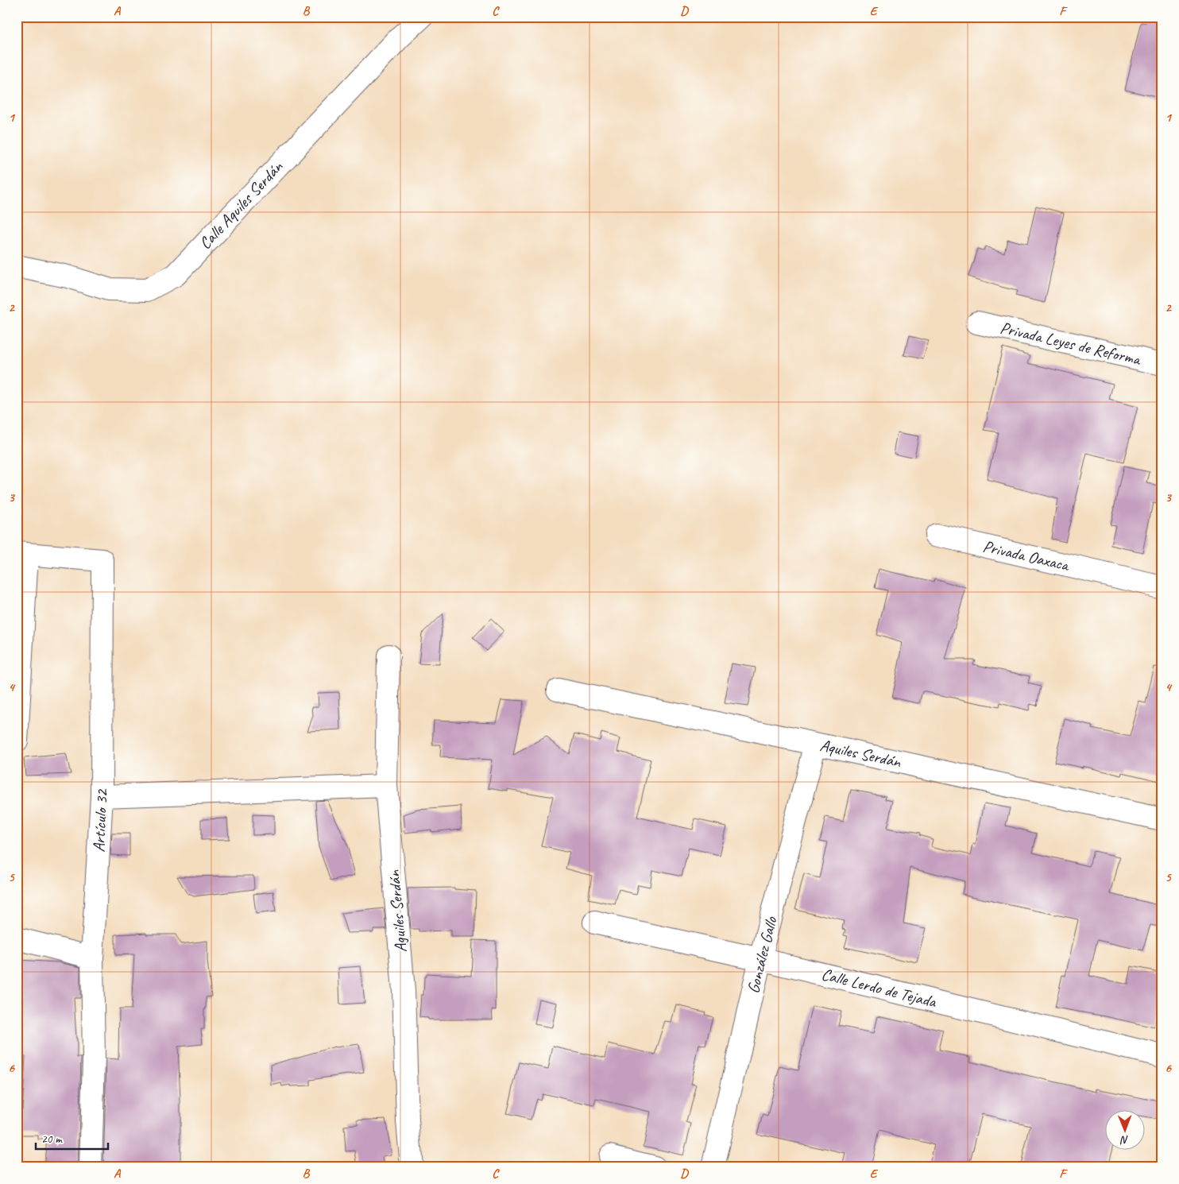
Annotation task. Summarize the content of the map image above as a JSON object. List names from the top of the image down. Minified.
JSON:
{"streets":{"street":["Calle Aquiles Serdán","Privada Leyes de Reforma","Privada Oaxaca","Aquiles Serdán","Artículo 32","Aguiles Serdán","González Gallo","Calle Lerdo de Tejada"]},"crossings":[["Aquiles Serdán","González Gallo"],["González Gallo","Calle Lerdo de Tejada"]],"scale_bar":"20 m","north":"bottom","grid":{"columns":["A","B","C","D","E","F"],"rows":["1","2","3","4","5","6"]}}
